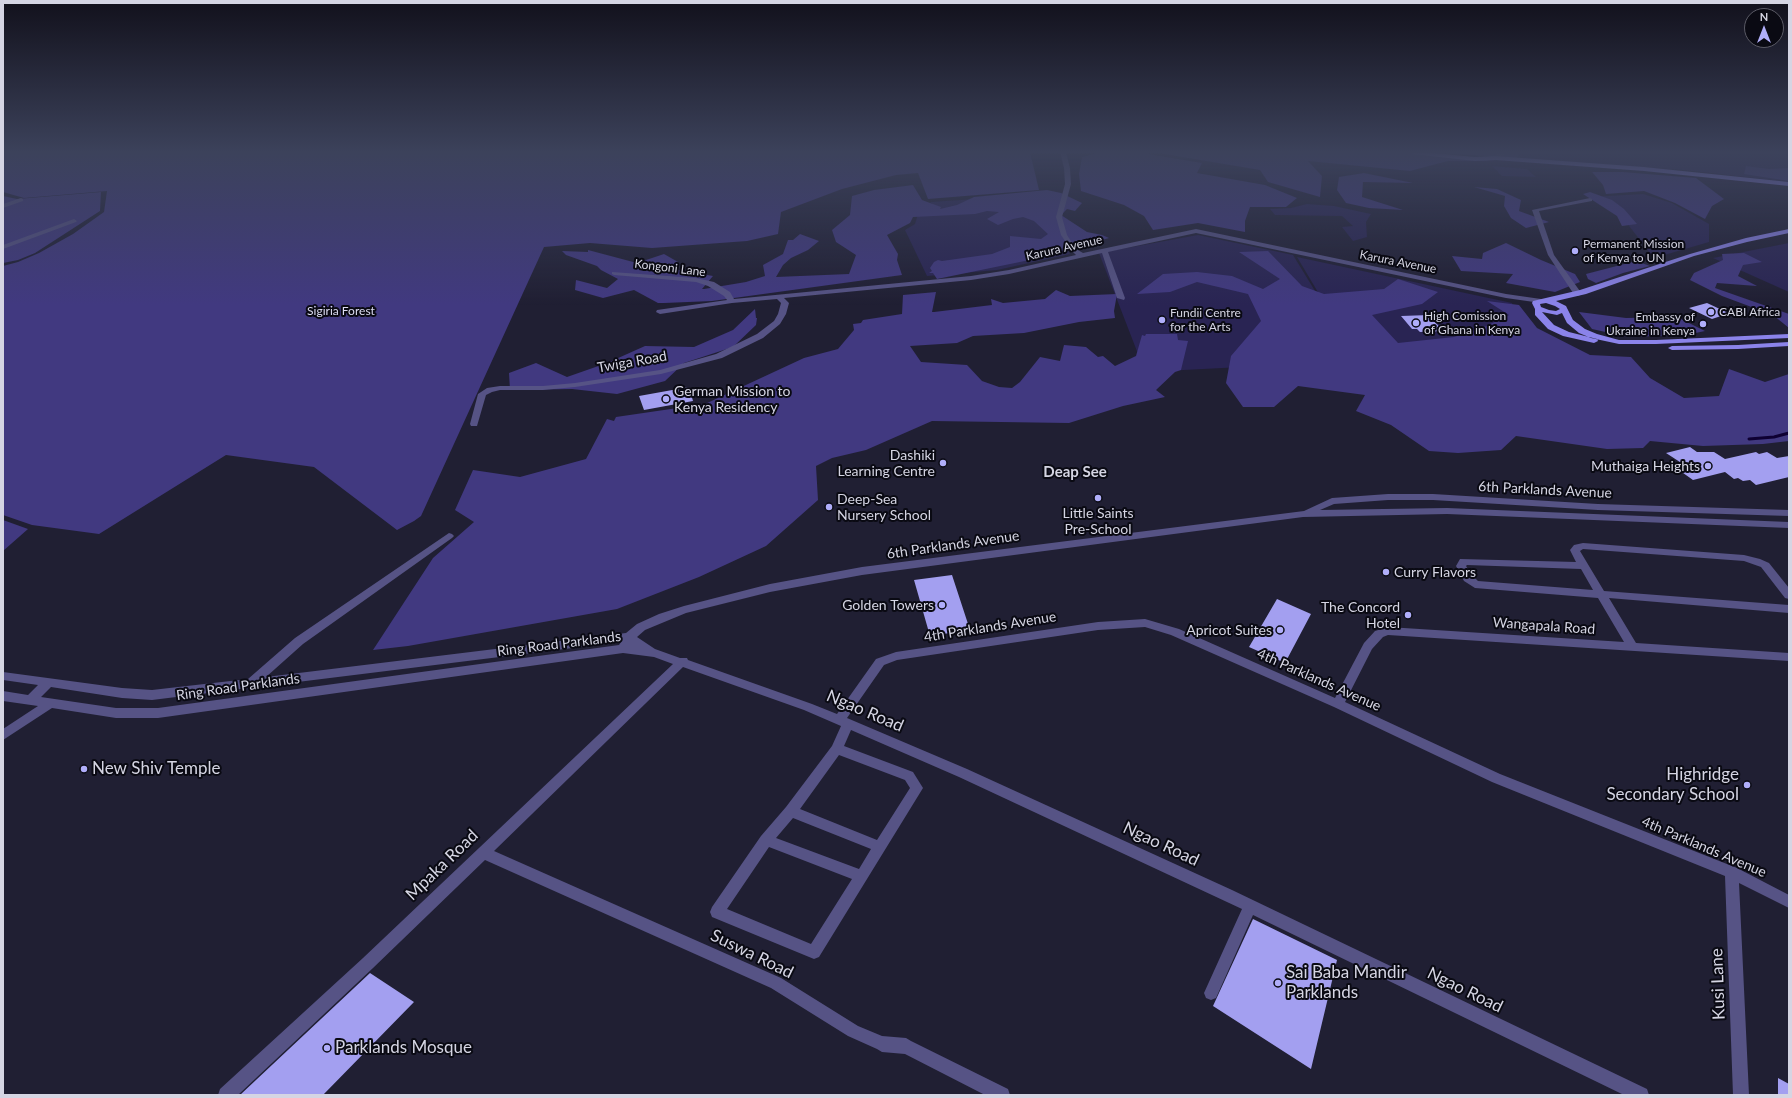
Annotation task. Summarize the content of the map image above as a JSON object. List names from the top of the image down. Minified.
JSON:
{"streets":{"street":["Karura Avenue","Kongoni Lane","Twiga Road","6th Parklands Avenue","Wangapala Road","4th Parklands Avenue","Ring Road Parklands","Ngao Road","Mpaka Road","Suswa Road","Kusi Lane"]},"crossings":[["Karura Avenue","Kongoni Lane"],["Karura Avenue","Twiga Road"],["6th Parklands Avenue","Ring Road Parklands"],["Wangapala Road","4th Parklands Avenue"],["4th Parklands Avenue","Ngao Road"],["4th Parklands Avenue","Kusi Lane"],["Ring Road Parklands","Ngao Road"],["Ngao Road","Mpaka Road"],["Mpaka Road","Suswa Road"]],"districts":["Deap See"],"parks":["Sigiria Forest"],"places":["Permanent Mission of Kenya to UN","CABI Africa","Fundii Centre for the Arts","High Comission of Ghana in Kenya","Embassy of Ukraine in Kenya","German Mission to Kenya Residency","Dashiki Learning Centre","Muthaiga Heights","Little Saints Pre-School","Deep-Sea Nursery School","Curry Flavors","Golden Towers","The Concord Hotel","Apricot Suites","New Shiv Temple","Highridge Secondary School","Sai Baba Mandir Parklands","Parklands Mosque"],"north":"top"}
